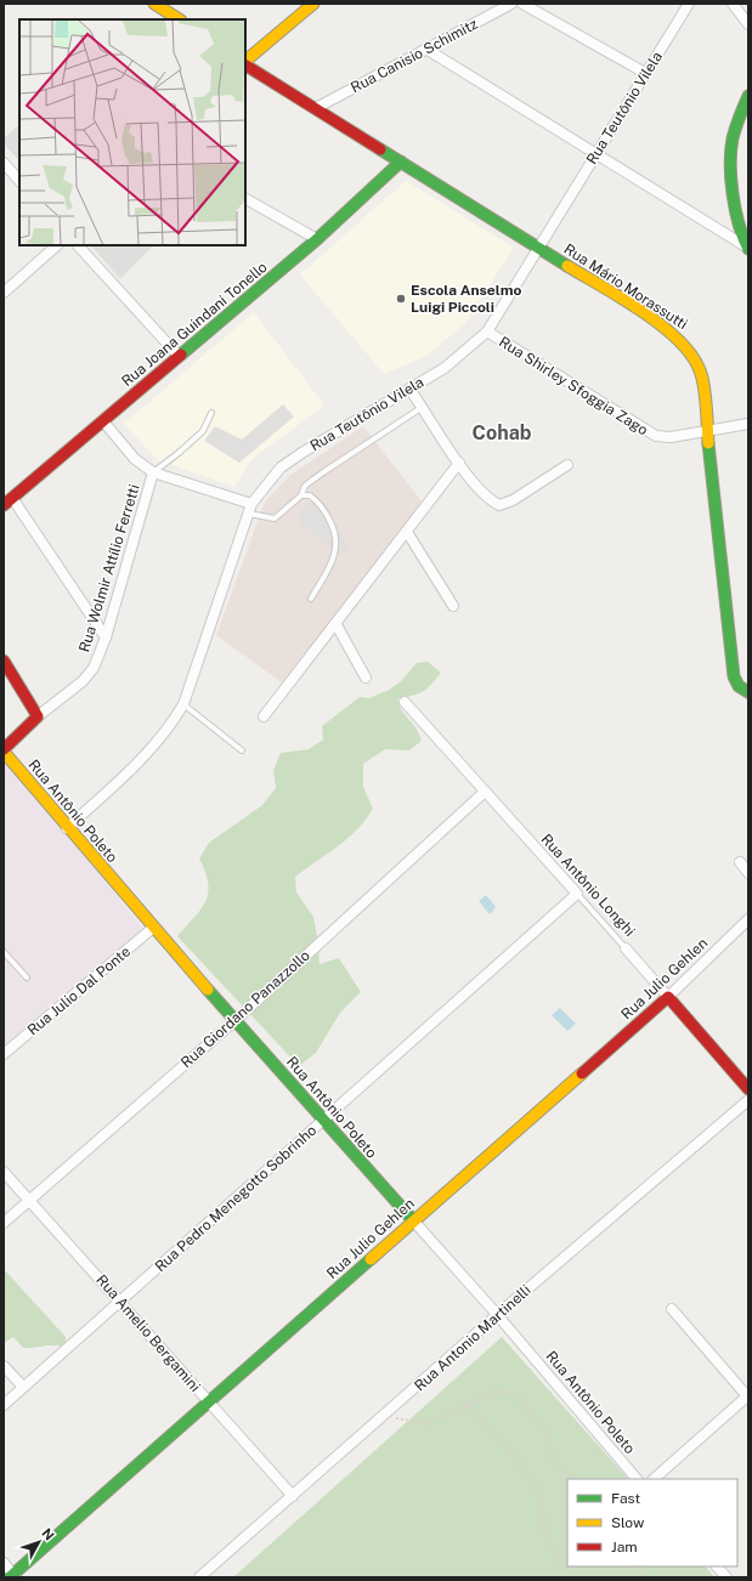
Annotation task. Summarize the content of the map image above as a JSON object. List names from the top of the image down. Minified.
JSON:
{"streets":{"street":["Rua Canisio Schimitz","Rua Teutônio Vilela","Rua Mário Morassutti","Rua Joana Guindani Tonello","Rua Shirley Sfoggia Zago","Rua Wolmir Attílio Ferretti","Rua Antônio Poleto","Rua Antônio Longhi","Rua Julio Gehlen","Rua Julio Dal Ponte","Rua Giordano Panazzollo","Rua Pedro Menegotto Sobrinho","Rua Amelio Bergamini","Rua Antonio Martinelli"]},"crossings":[["Rua Canisio Schimitz","Rua Mário Morassutti"],["Rua Teutônio Vilela","Rua Mário Morassutti"],["Rua Teutônio Vilela","Rua Shirley Sfoggia Zago"],["Rua Teutônio Vilela","Rua Antônio Poleto"],["Rua Mário Morassutti","Rua Joana Guindani Tonello"],["Rua Mário Morassutti","Rua Shirley Sfoggia Zago"],["Rua Wolmir Attílio Ferretti","Rua Antônio Poleto"],["Rua Antônio Poleto","Rua Julio Gehlen"],["Rua Antônio Poleto","Rua Julio Dal Ponte"],["Rua Antônio Poleto","Rua Giordano Panazzollo"],["Rua Antônio Poleto","Rua Pedro Menegotto Sobrinho"],["Rua Antônio Poleto","Rua Antonio Martinelli"],["Rua Antônio Longhi","Rua Julio Gehlen"],["Rua Antônio Longhi","Rua Giordano Panazzollo"],["Rua Antônio Longhi","Rua Pedro Menegotto Sobrinho"],["Rua Julio Gehlen","Rua Amelio Bergamini"],["Rua Giordano Panazzollo","Rua Amelio Bergamini"],["Rua Pedro Menegotto Sobrinho","Rua Amelio Bergamini"],["Rua Amelio Bergamini","Rua Antonio Martinelli"]],"districts":["Cohab"],"places":["Escola Anselmo Luigi Piccoli"],"legend":["Fast","Slow","Jam"],"north":"top right"}
